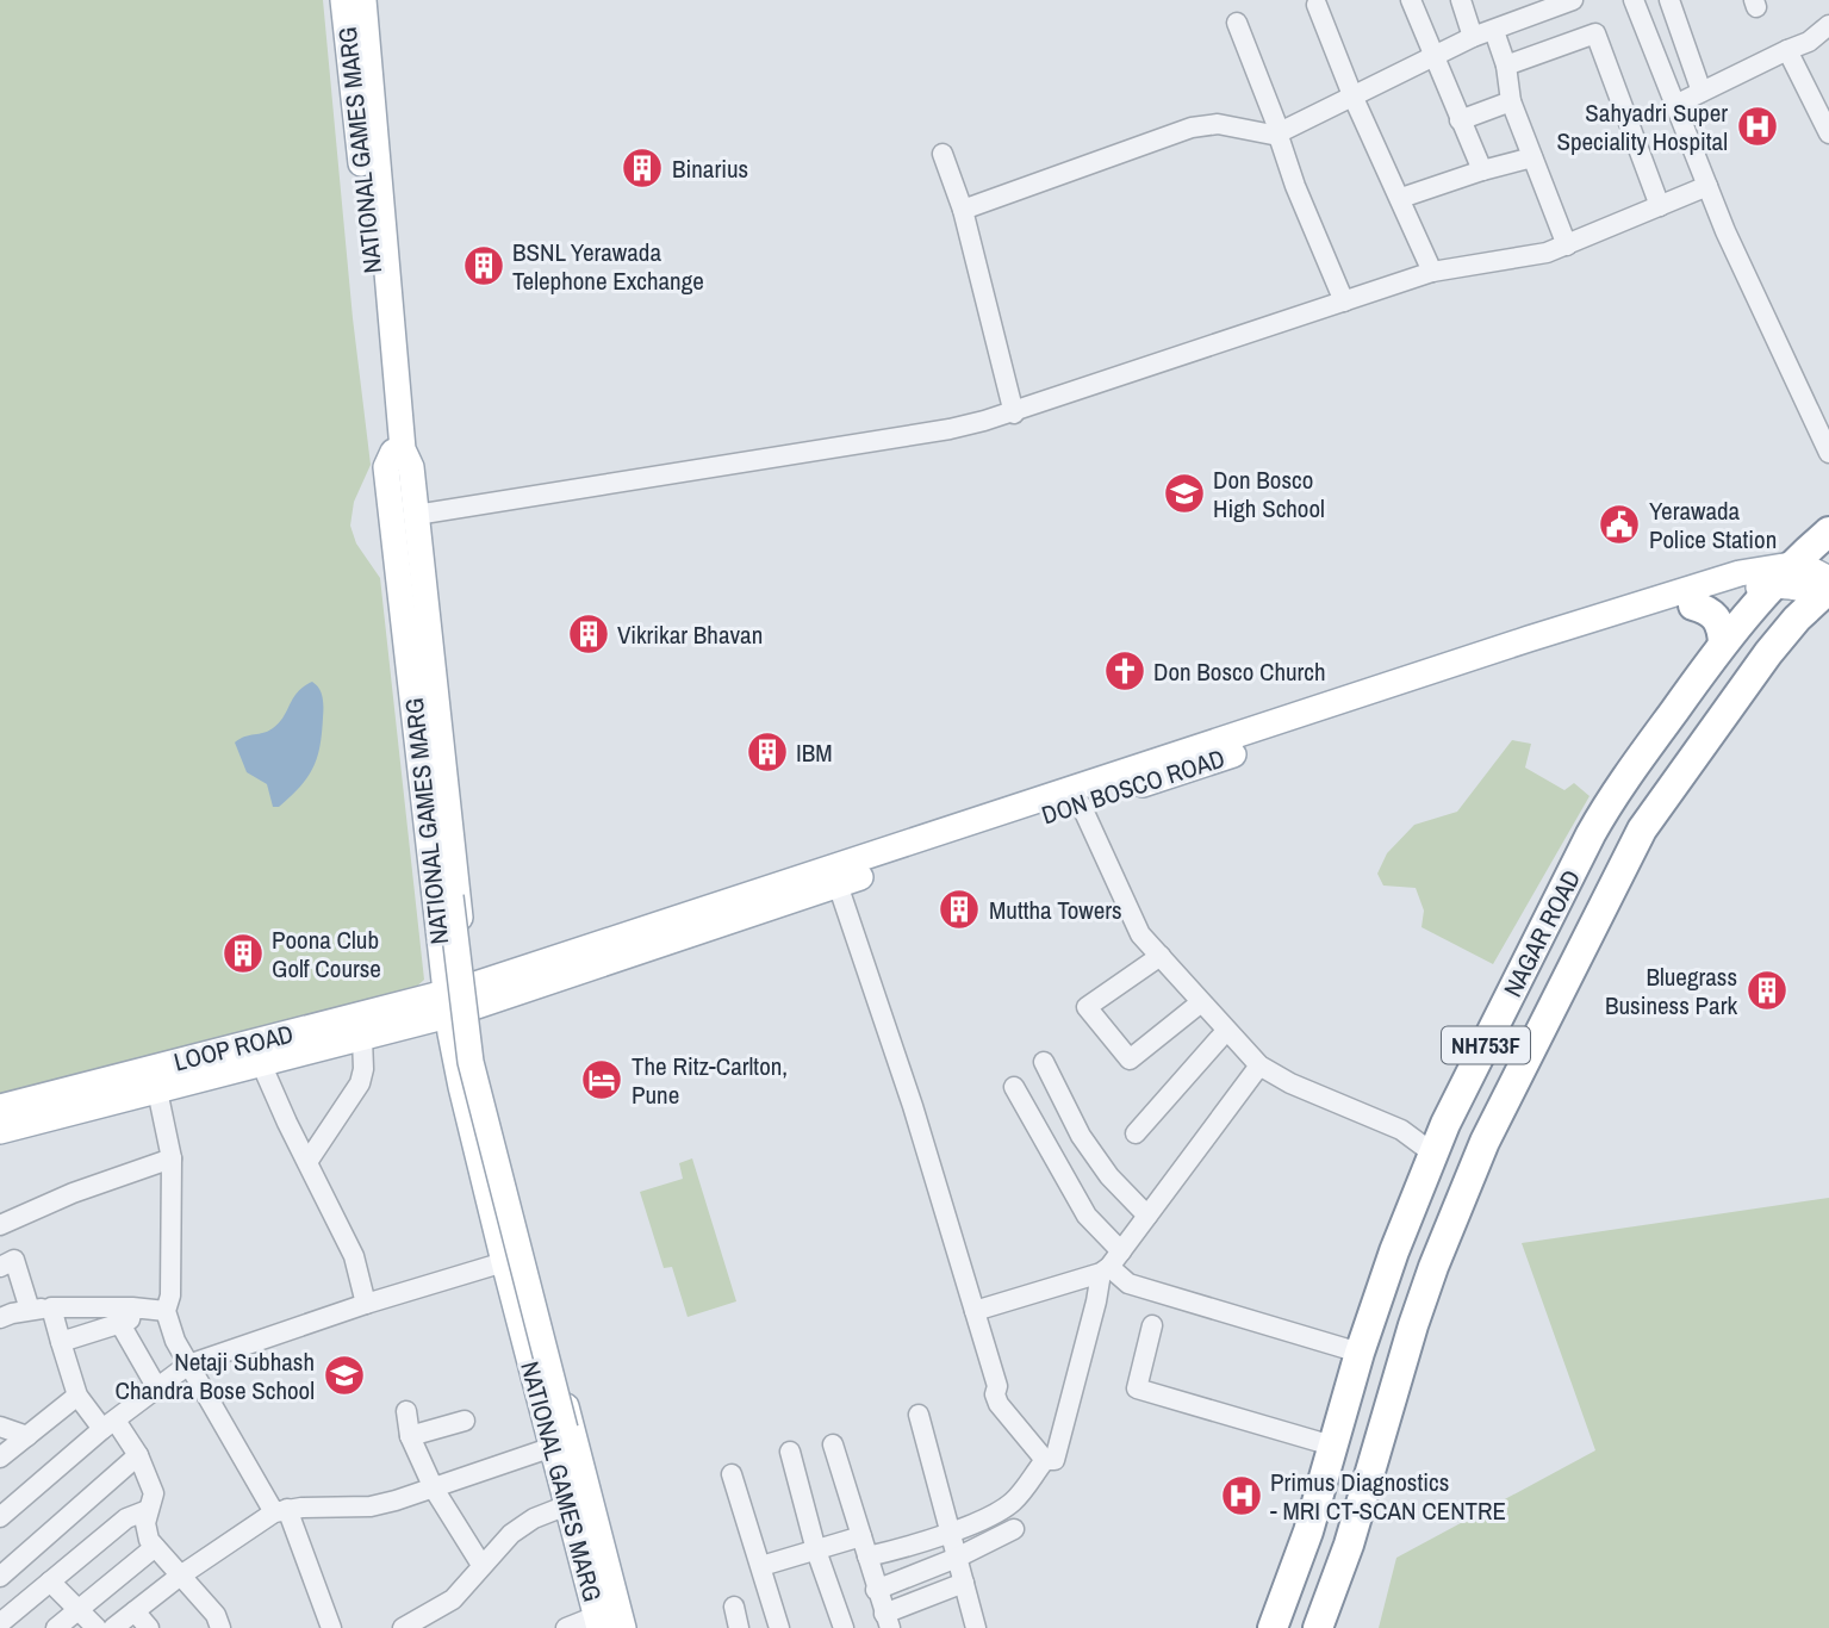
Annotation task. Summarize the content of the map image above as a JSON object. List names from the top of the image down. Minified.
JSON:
{"streets":{"highway":["NAGAR ROAD","NH753F"],"main road":["NATIONAL GAMES MARG","DON BOSCO ROAD","LOOP ROAD"]},"crossings":[["NATIONAL GAMES MARG","DON BOSCO ROAD"],["NATIONAL GAMES MARG","LOOP ROAD"],["DON BOSCO ROAD","NAGAR ROAD"],["DON BOSCO ROAD","LOOP ROAD"]],"places":{"hospital":["Sahyadri Super Speciality Hospital","Primus Diagnostics - MRI CT-SCAN CENTRE"],"building":["Binarius","BSNL Yerawada Telephone Exchange","Vikrikar Bhavan","IBM","Muttha Towers","Poona Club Golf Course","Bluegrass Business Park"],"school or university":["Don Bosco High School","Netaji Subhash Chandra Bose School"],"public building":["Yerawada Police Station"],"church":["Don Bosco Church"],"hotel":["The Ritz-Carlton, Pune"]}}
